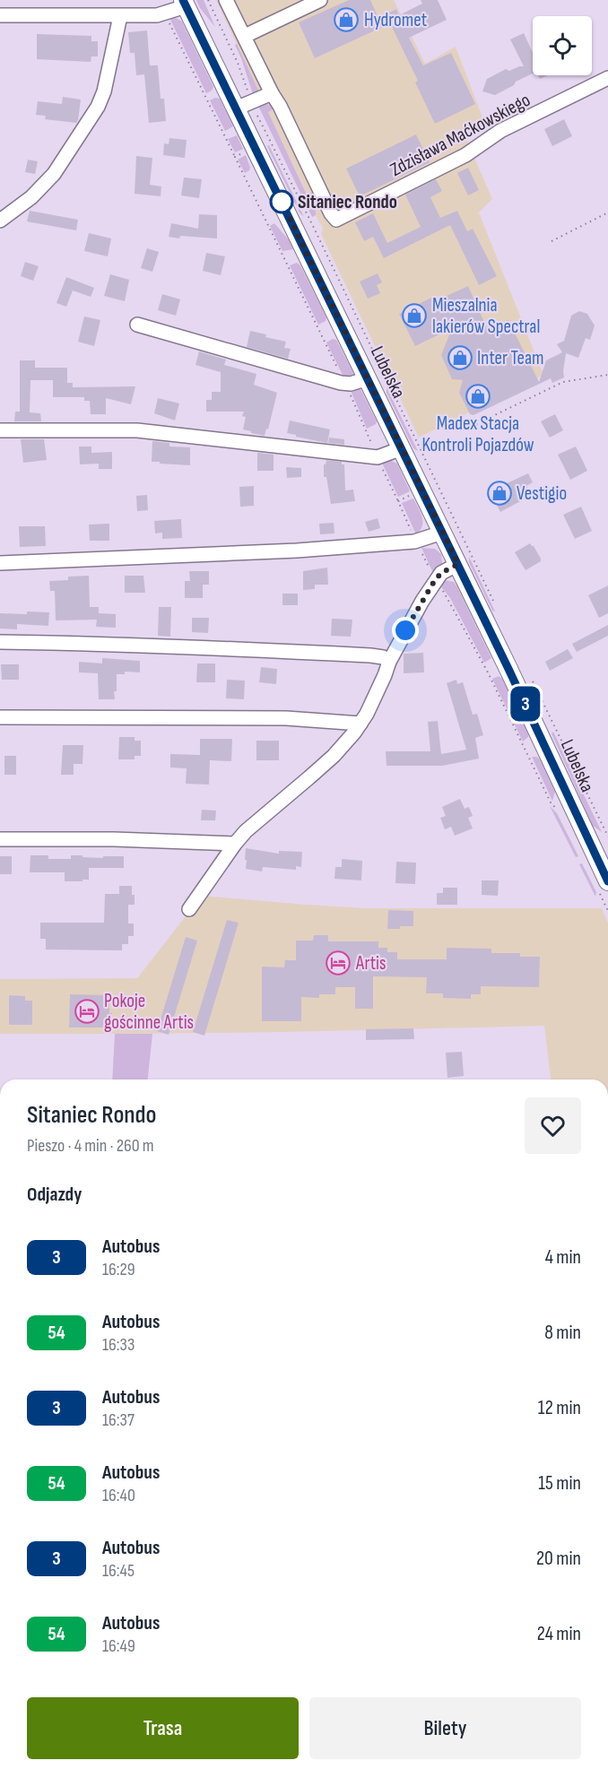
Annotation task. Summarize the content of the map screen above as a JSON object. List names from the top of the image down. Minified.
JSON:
{"streets":{"main road":["Lubelska"],"street":["Zdzisława Maćkowskiego"]},"places":{"shop":["Hydromet","Mieszalnia lakierów Spectral","Inter Team","Madex Stacja Kontroli Pojazdów","Vestigio"],"other":["Sitaniec Rondo"],"hotel":["Artis","Pokoje gościnne Artis"]},"lines":["bus line 3"],"page":{"on_map":"3","heading":[["Sitaniec Rondo","Pieszo · 4 min · 260 m"],"Odjazdy"],"list":[{"mark":"3","name":"Autobus","note":"16:29","value":"4 min"},{"mark":"54","name":"Autobus","note":"16:33","value":"8 min"},{"mark":"3","name":"Autobus","note":"16:37","value":"12 min"},{"mark":"54","name":"Autobus","note":"16:40","value":"15 min"},{"mark":"3","name":"Autobus","note":"16:45","value":"20 min"},{"mark":"54","name":"Autobus","note":"16:49","value":"24 min"}],"buttons":["Trasa","Bilety"]}}
